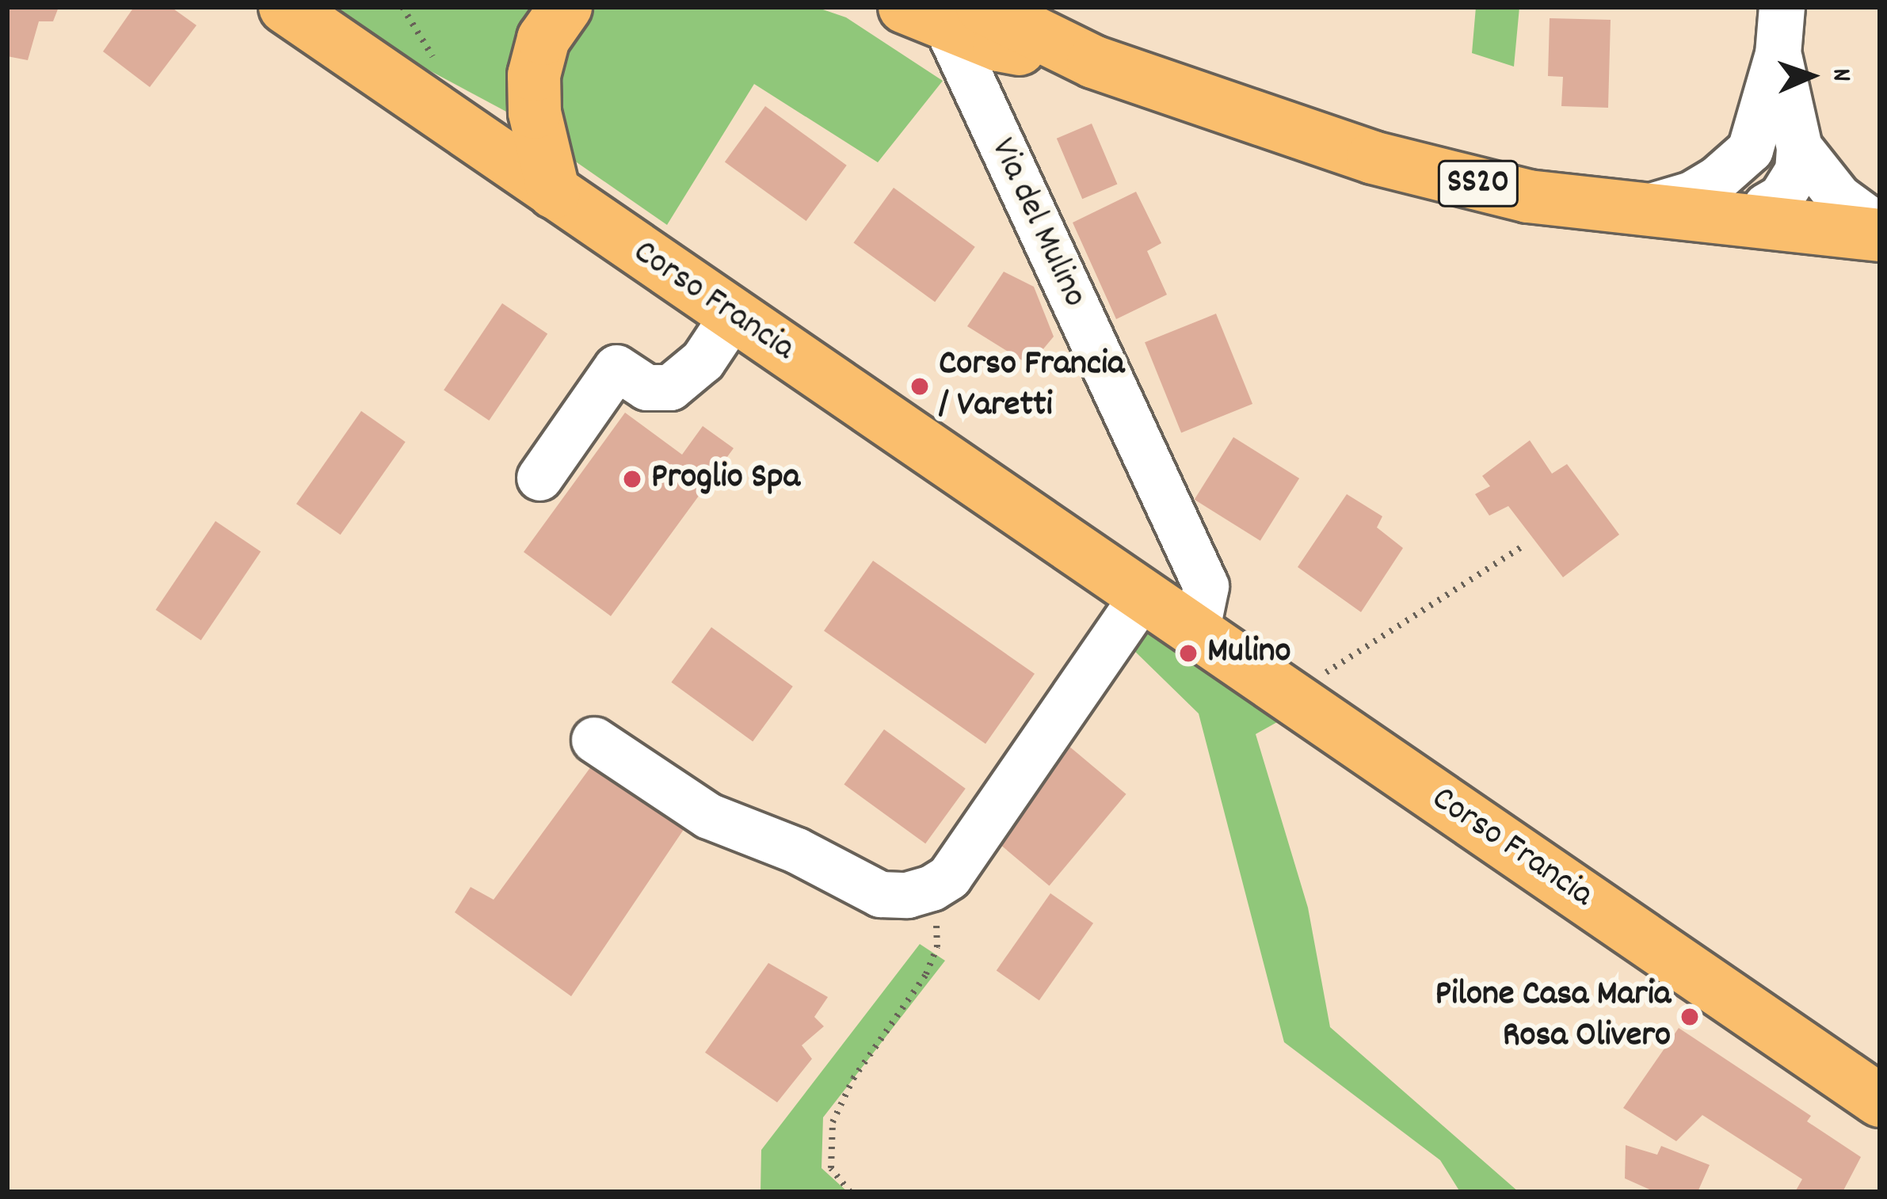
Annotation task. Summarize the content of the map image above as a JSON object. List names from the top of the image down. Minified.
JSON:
{"streets":{"main road":["SS20","Corso Francia"],"street":["Via del Mulino"]},"crossings":[["SS20","Via del Mulino"],["Via del Mulino","Corso Francia"]],"places":["Corso Francia / Varetti","Proglio Spa","Mulino","Pilone Casa Maria Rosa Olivero"],"north":"right"}
